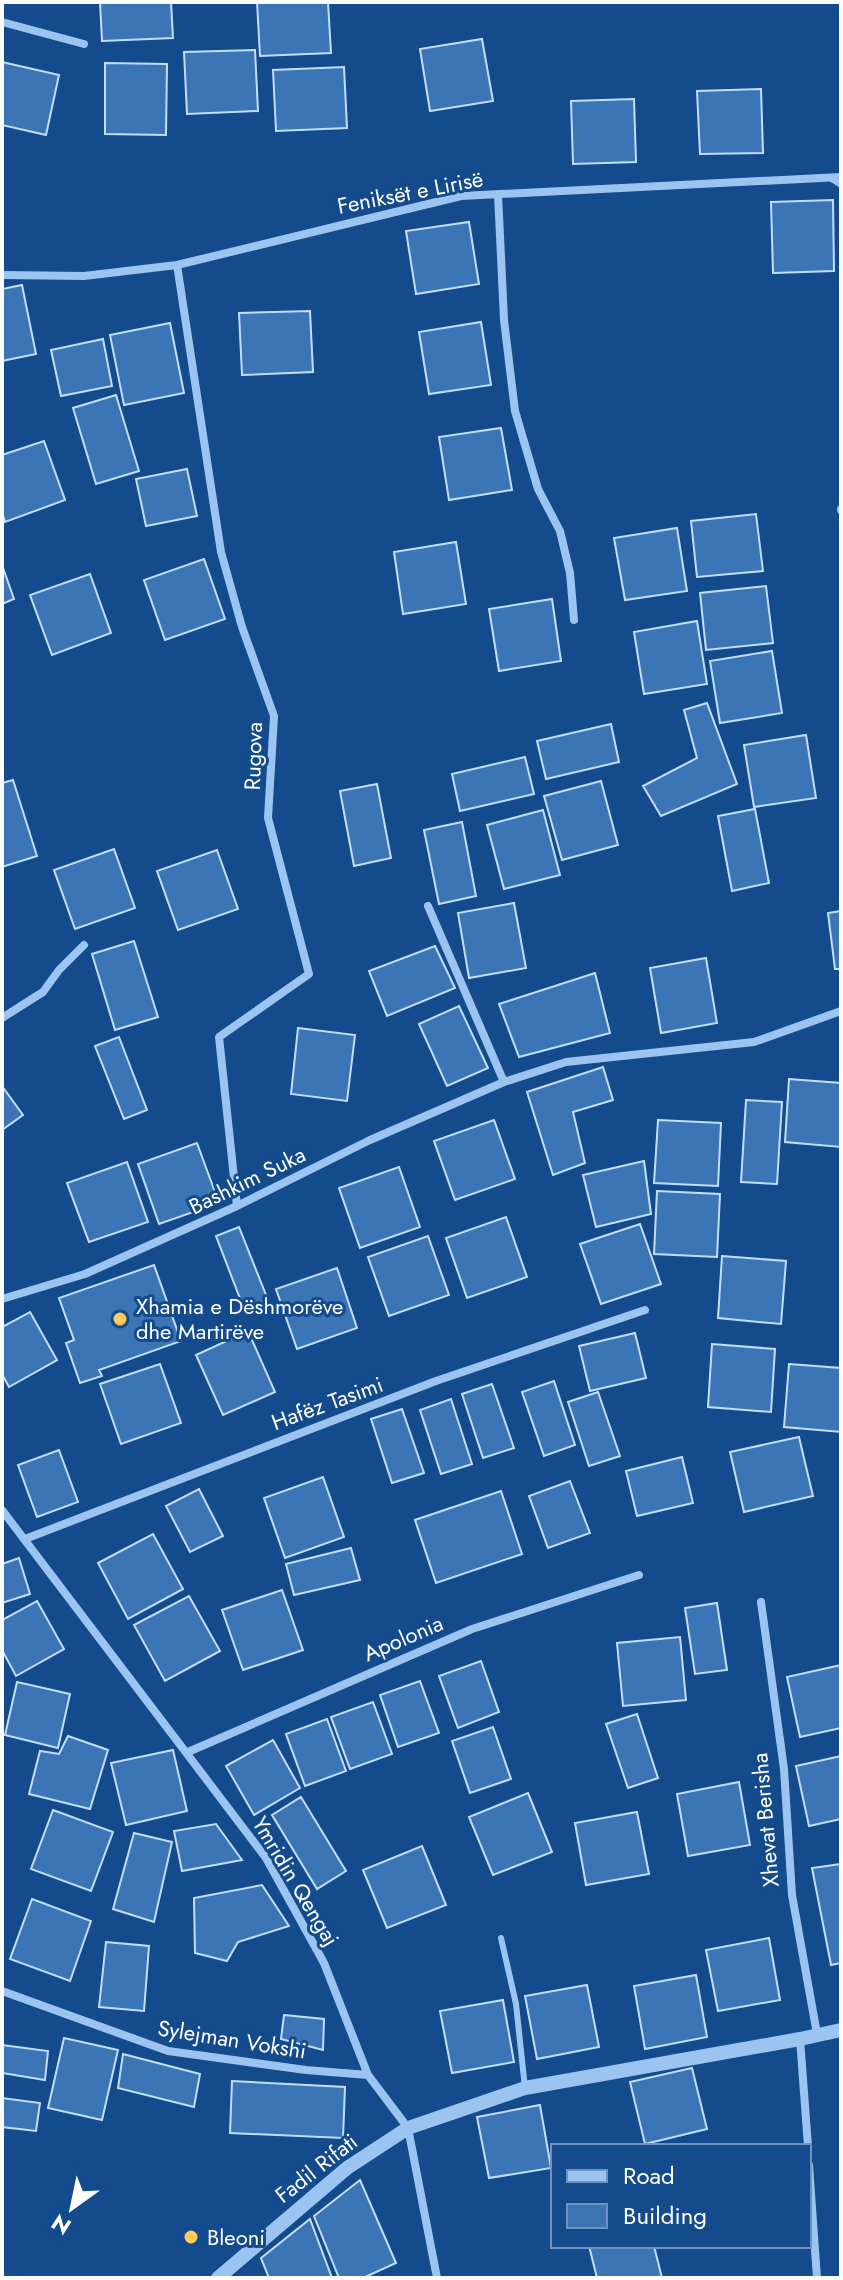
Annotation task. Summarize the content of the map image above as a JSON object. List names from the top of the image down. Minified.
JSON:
{"streets":{"street":["Feniksët e Lirisë","Rugova","Bashkim Suka","Hafëz Tasimi","Apolonia","Xhevat Berisha","Ymridin Qengaj","Sylejman Vokshi","Fadil Rifati"]},"crossings":[["Feniksët e Lirisë","Rugova"],["Rugova","Bashkim Suka"],["Hafëz Tasimi","Ymridin Qengaj"],["Apolonia","Ymridin Qengaj"],["Ymridin Qengaj","Sylejman Vokshi"],["Ymridin Qengaj","Fadil Rifati"]],"places":["Xhamia e Dëshmorëve dhe Martirëve","Bleoni"],"legend":["Road","Building"],"north":"bottom left"}
